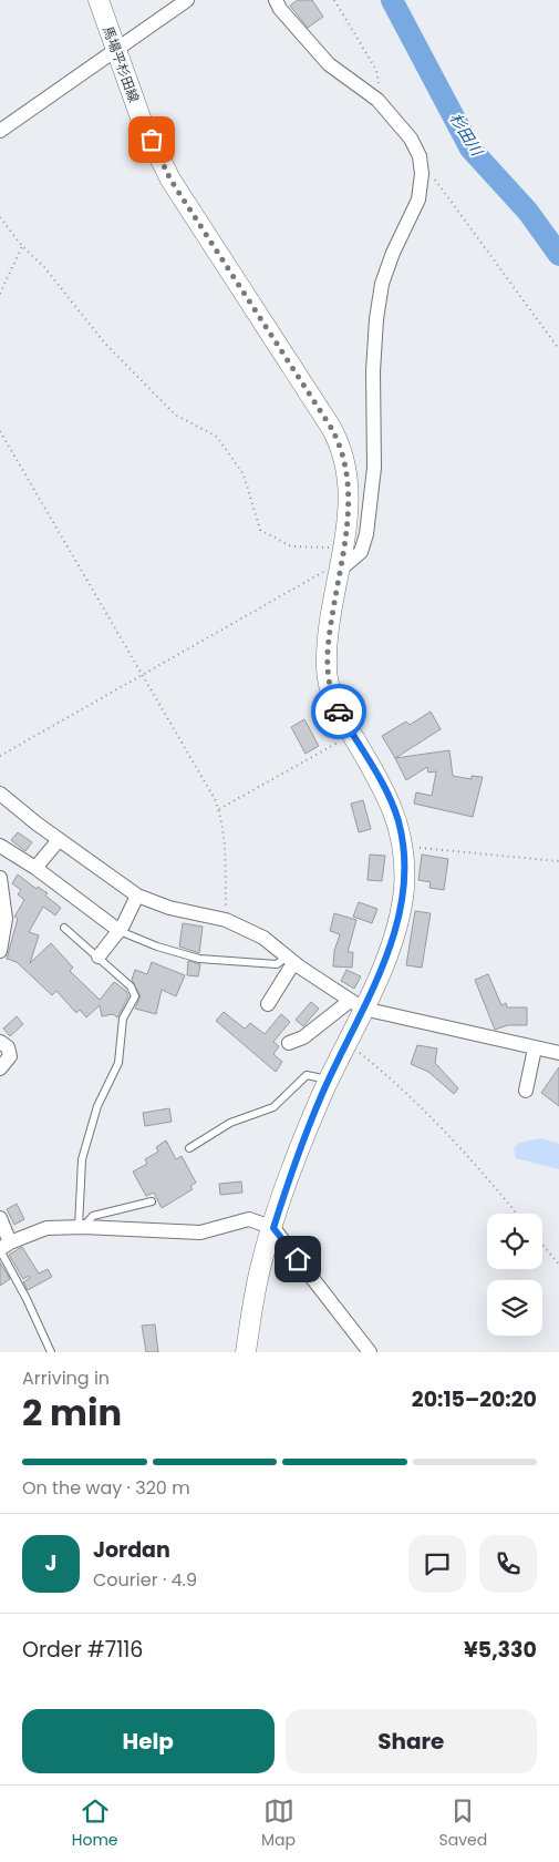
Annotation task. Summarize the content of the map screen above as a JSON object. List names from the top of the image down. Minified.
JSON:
{"streets":{"main road":["馬場平杉田線"]},"water":["杉田川"],"page":{"heading":["2 min","Arriving in","20:15–20:20"],"panel":["Jordan","Courier · 4.9","Order #7116","¥5,330"],"bar":"On the way · 320 m","round":"J","buttons":["Help","Share"],"tabs":["Home","Map","Saved"]}}
